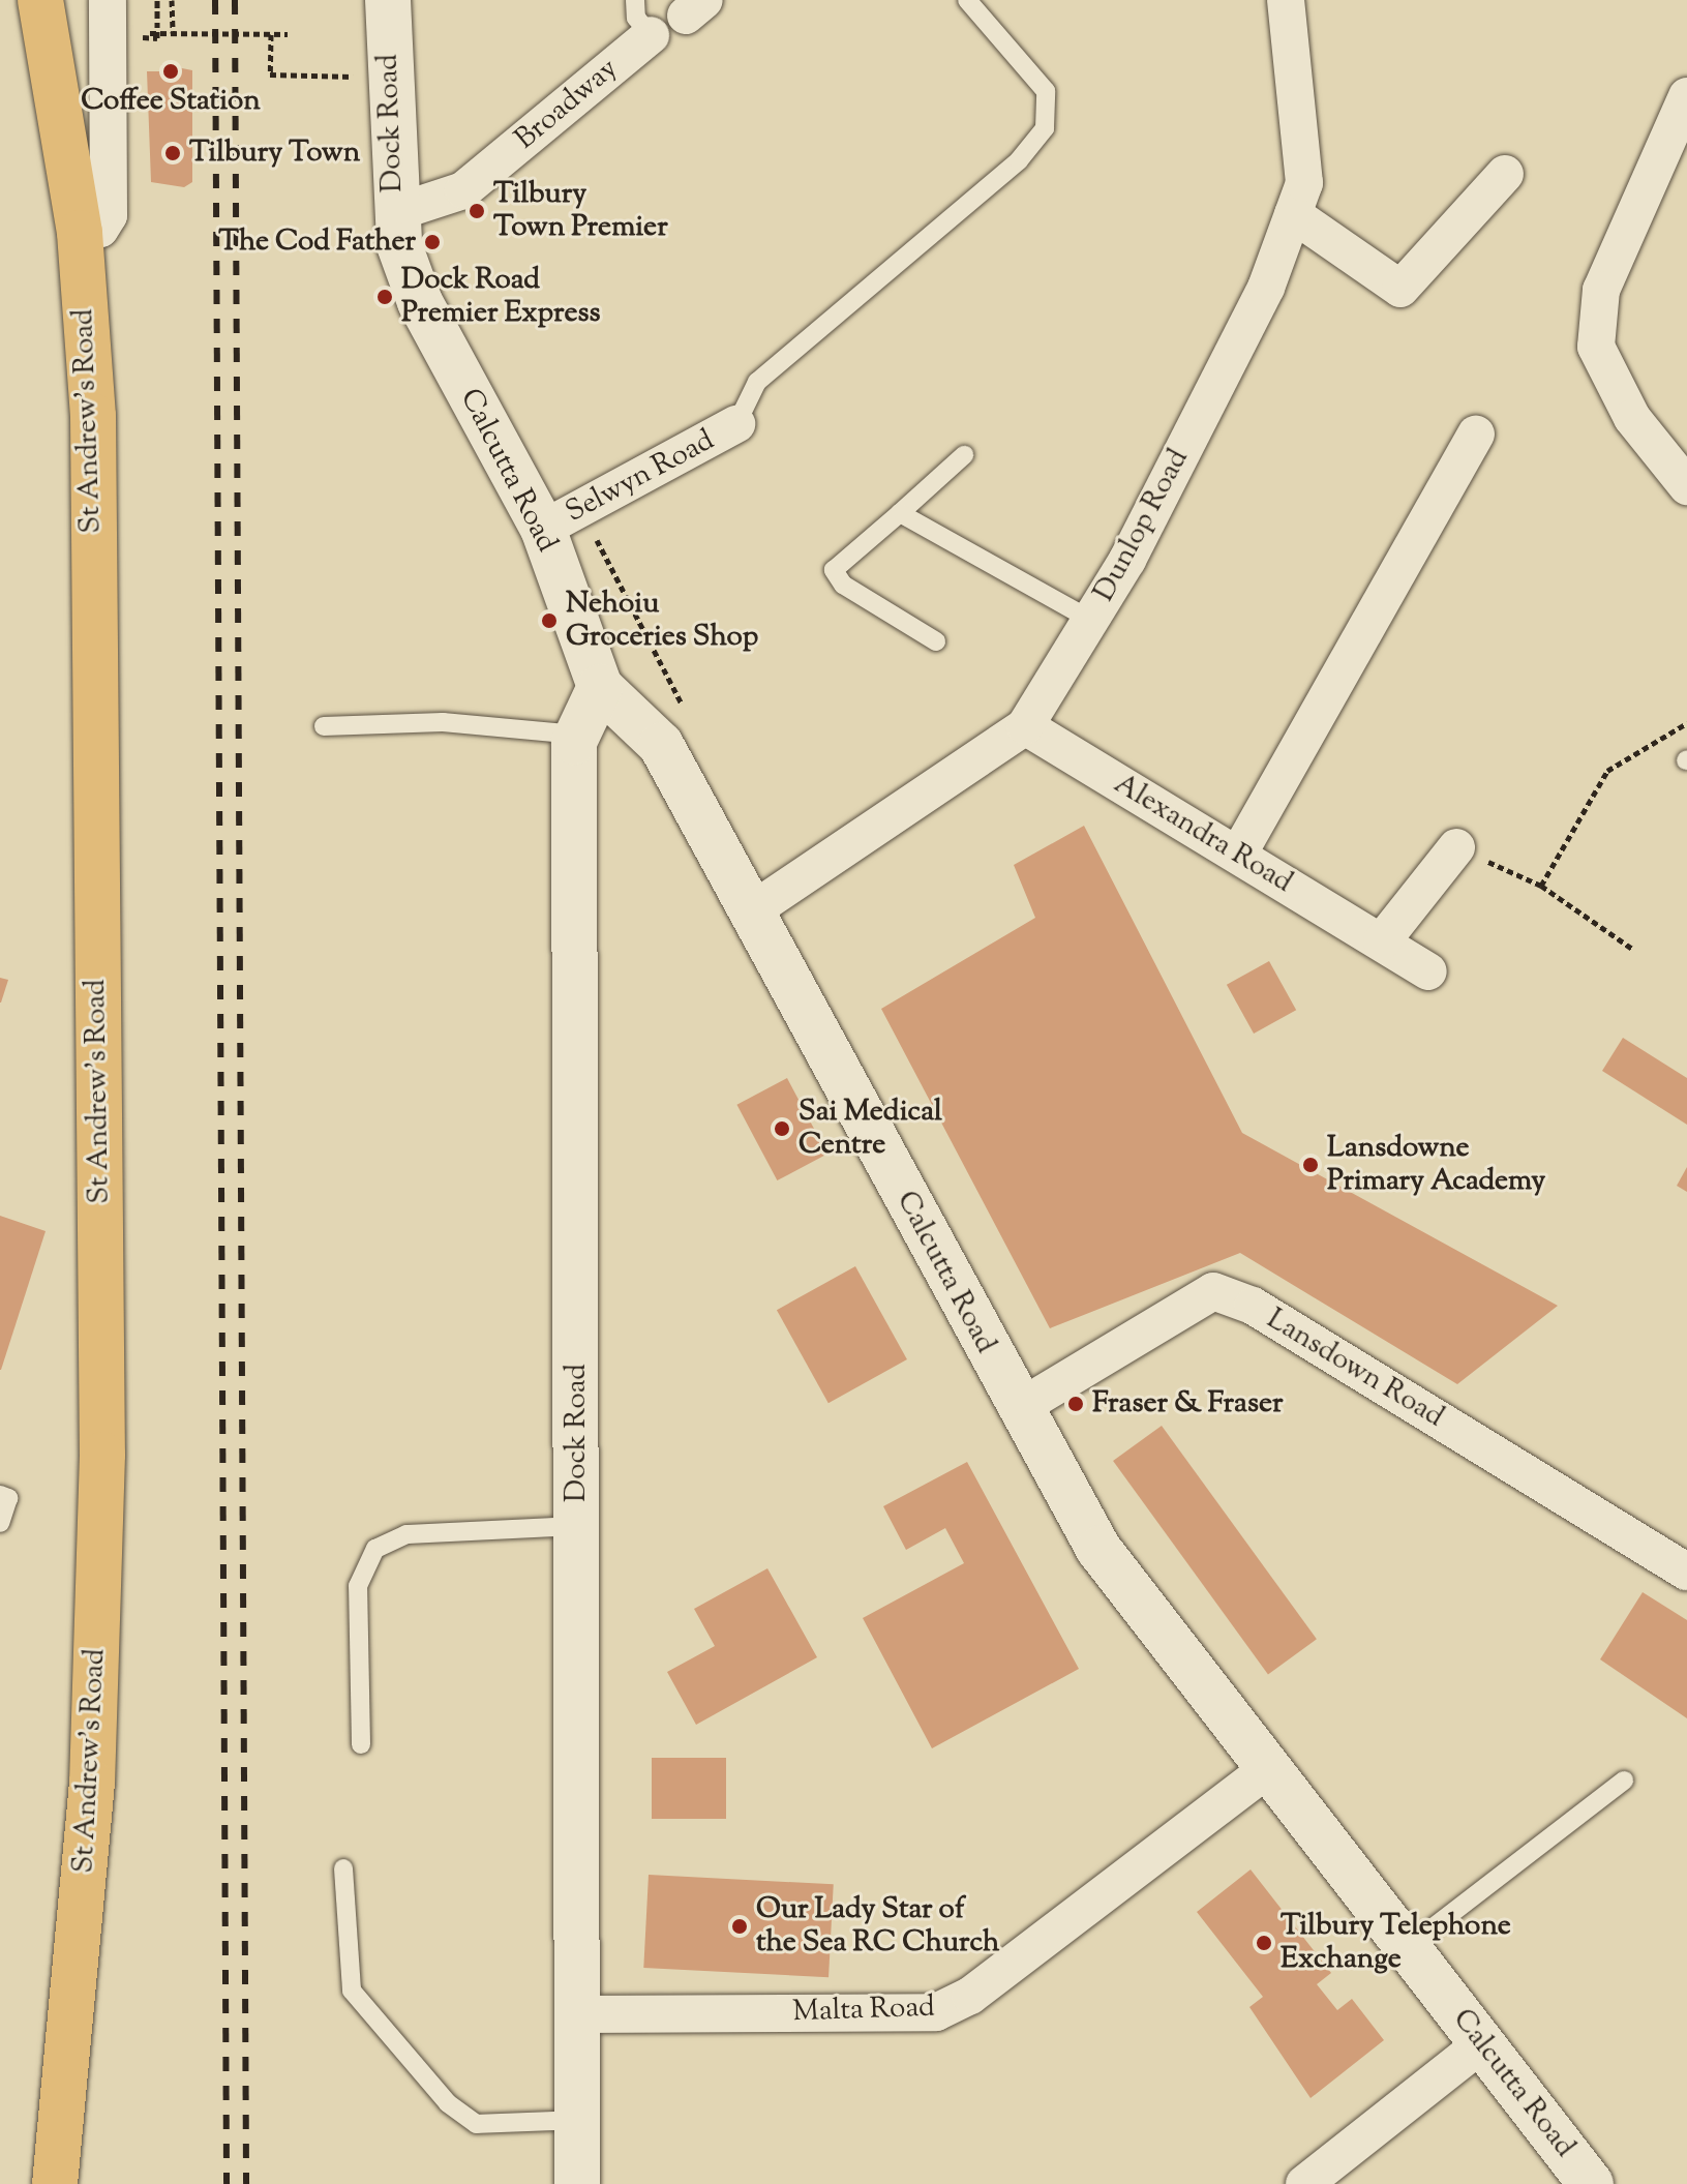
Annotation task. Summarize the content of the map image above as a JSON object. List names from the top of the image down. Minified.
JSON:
{"streets":{"highway":["St Andrew's Road"],"street":["Broadway","Dock Road","Calcutta Road","Selwyn Road","Dunlop Road","Alexandra Road","Lansdown Road","Malta Road"]},"crossings":[["Broadway","Dock Road"],["Broadway","Calcutta Road"],["Dock Road","Calcutta Road"],["Dock Road","Malta Road"],["Calcutta Road","Selwyn Road"],["Calcutta Road","Dunlop Road"],["Calcutta Road","Lansdown Road"],["Calcutta Road","Malta Road"],["Dunlop Road","Alexandra Road"]],"places":["Coffee Station","Tilbury Town","Tilbury Town Premier","The Cod Father","Dock Road Premier Express","Nehoiu Groceries Shop","Sai Medical Centre","Lansdowne Primary Academy","Fraser & Fraser","Our Lady Star of the Sea RC Church","Tilbury Telephone Exchange"]}
